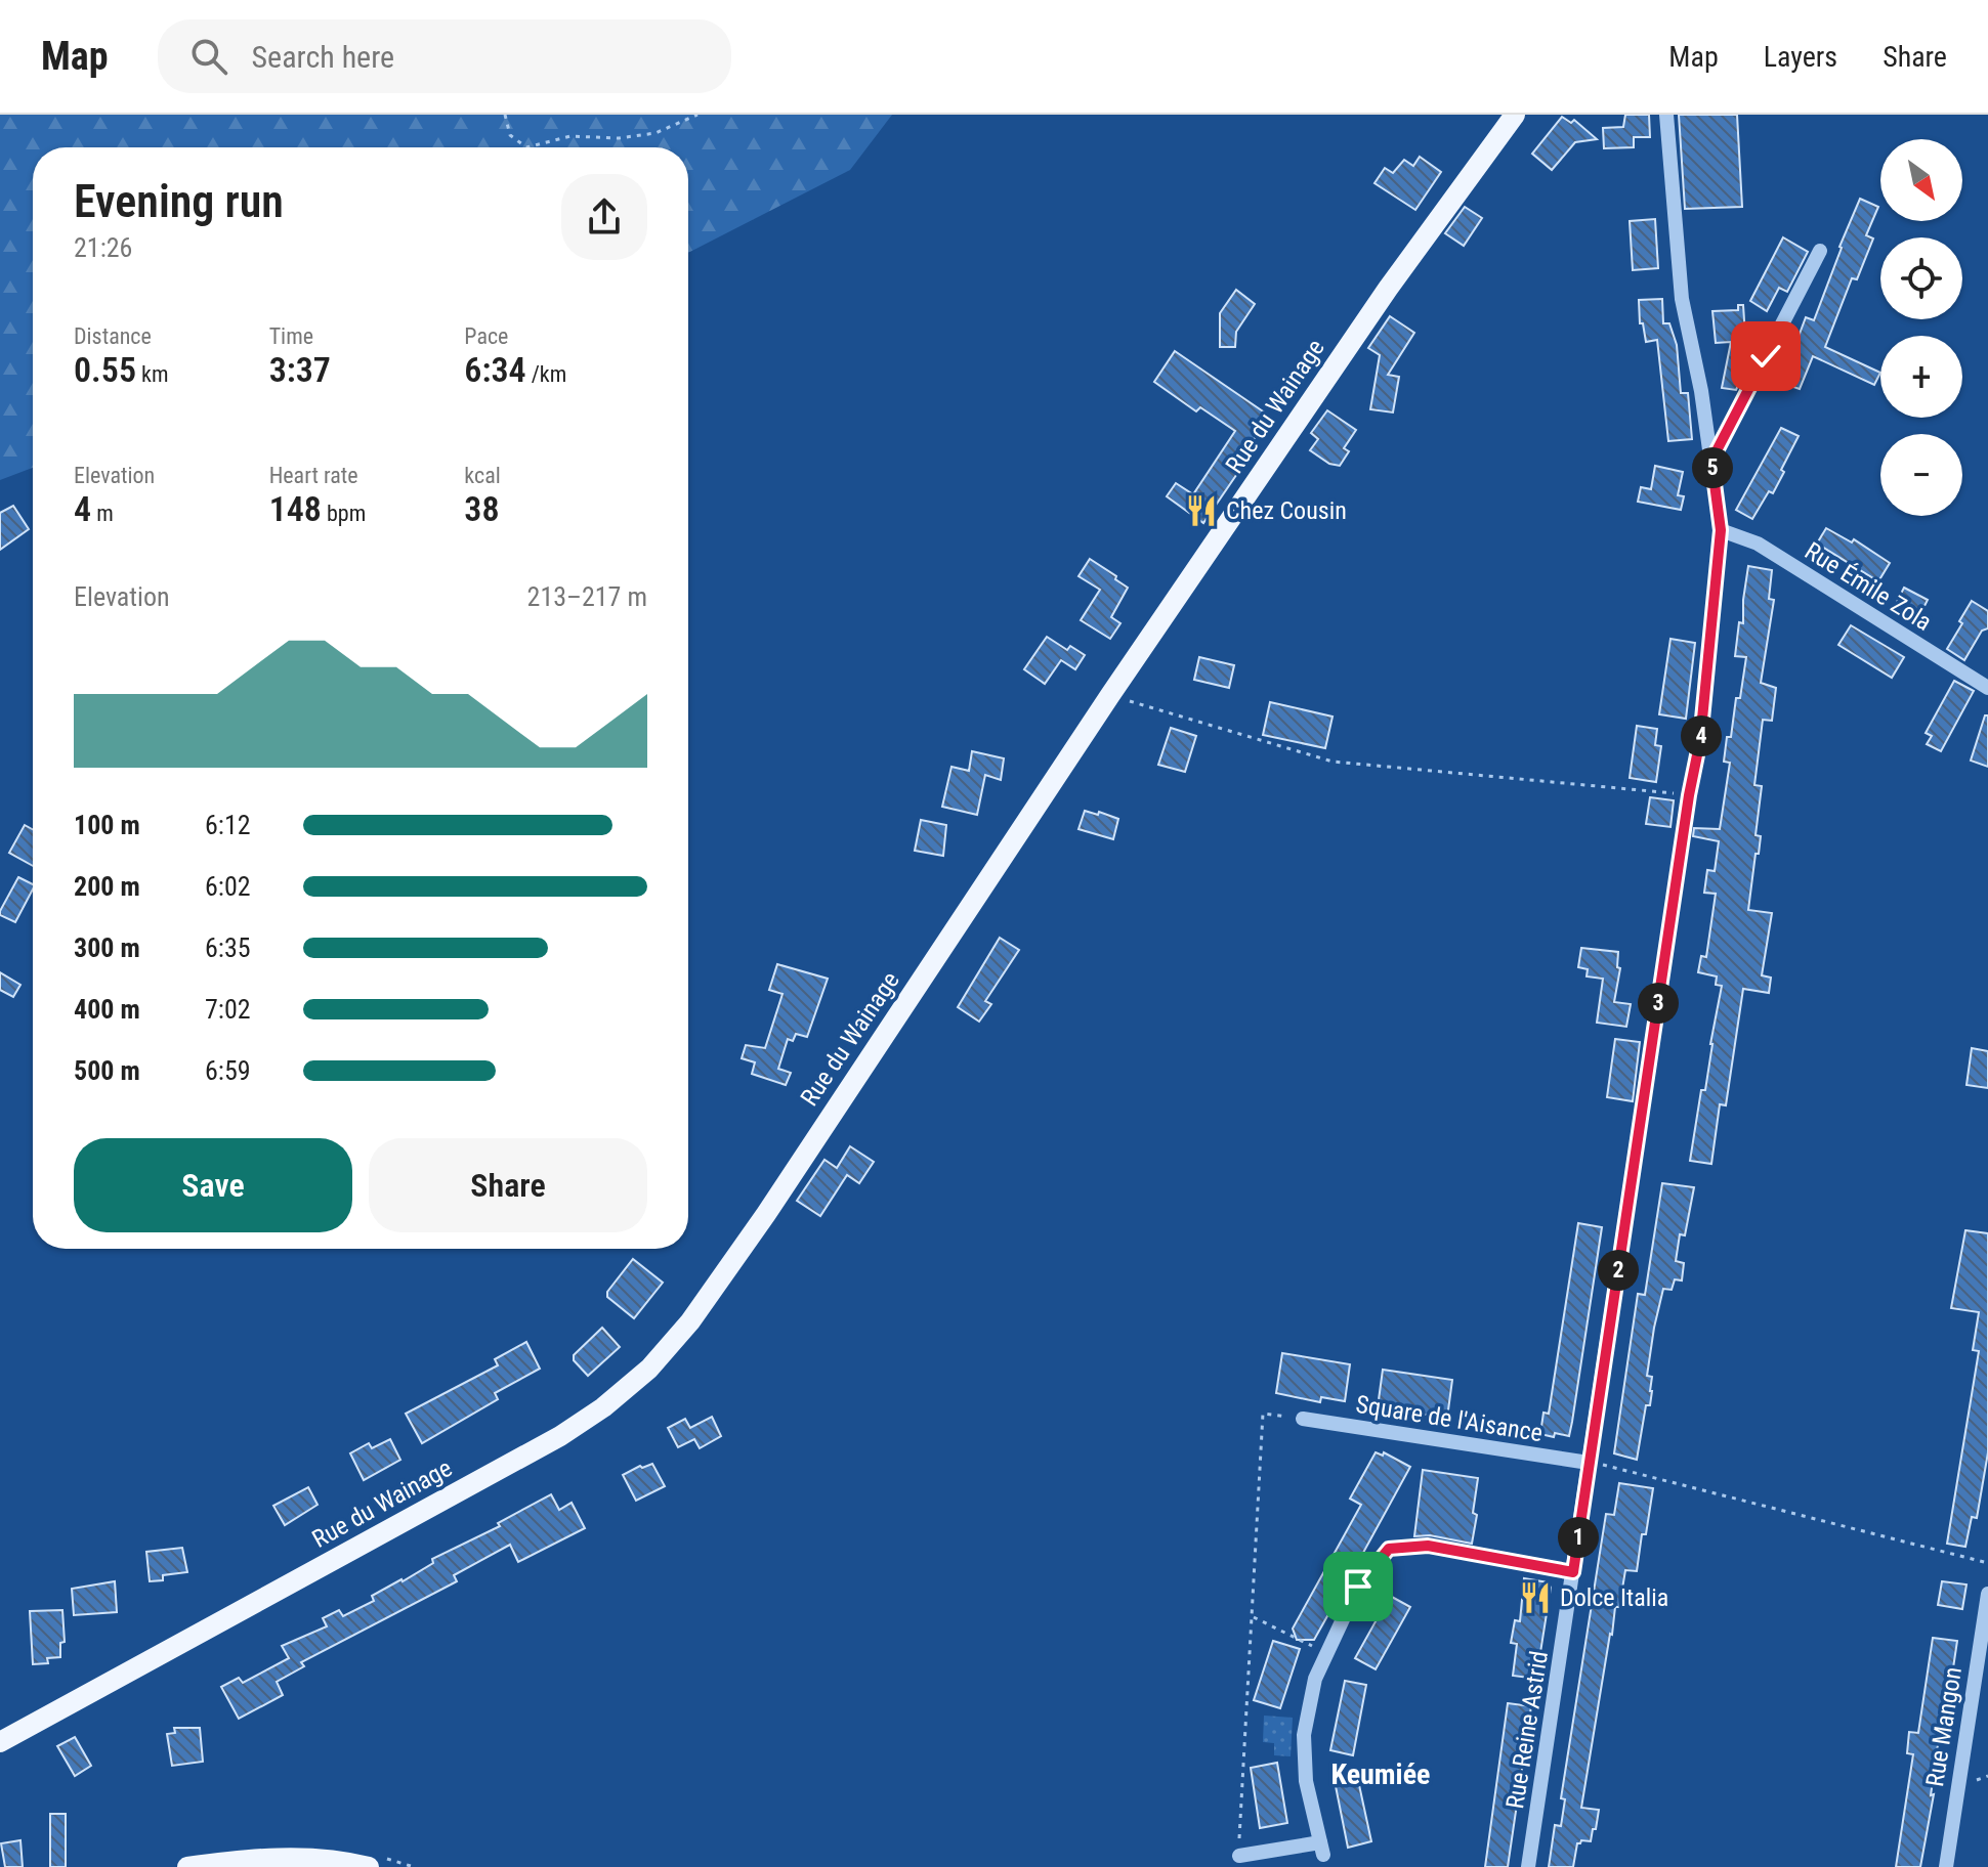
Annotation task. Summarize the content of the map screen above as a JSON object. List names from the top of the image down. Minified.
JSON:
{"streets":{"main road":["Rue du Wainage"],"street":["Rue Émile Zola","Square de l'Aisance","Rue Mangon","Rue Reine Astrid"]},"crossings":[["Rue Émile Zola","Rue Reine Astrid"],["Square de l'Aisance","Rue Reine Astrid"]],"districts":["Keumiée"],"places":{"restaurant":["Chez Cousin","Dolce Italia"]},"north":"bottom right","page":{"header":"Map","search":"Search here","nav":["Map","Layers","Share"],"map_buttons":["+","−"],"heading":["Evening run","21:26"],"stats":[["Distance","0.55 km"],["Time","3:37"],["Pace","6:34 /km"],["Elevation","4 m"],["Heart rate","148 bpm"],["kcal","38"]],"pins":["5","4","3","2","1"],"chart":["Elevation","213–217 m"],"list":[{"name":"100 m","note":"6:12"},{"name":"200 m","note":"6:02"},{"name":"300 m","note":"6:35"},{"name":"400 m","note":"7:02"},{"name":"500 m","note":"6:59"}],"buttons":["Save","Share"]}}
